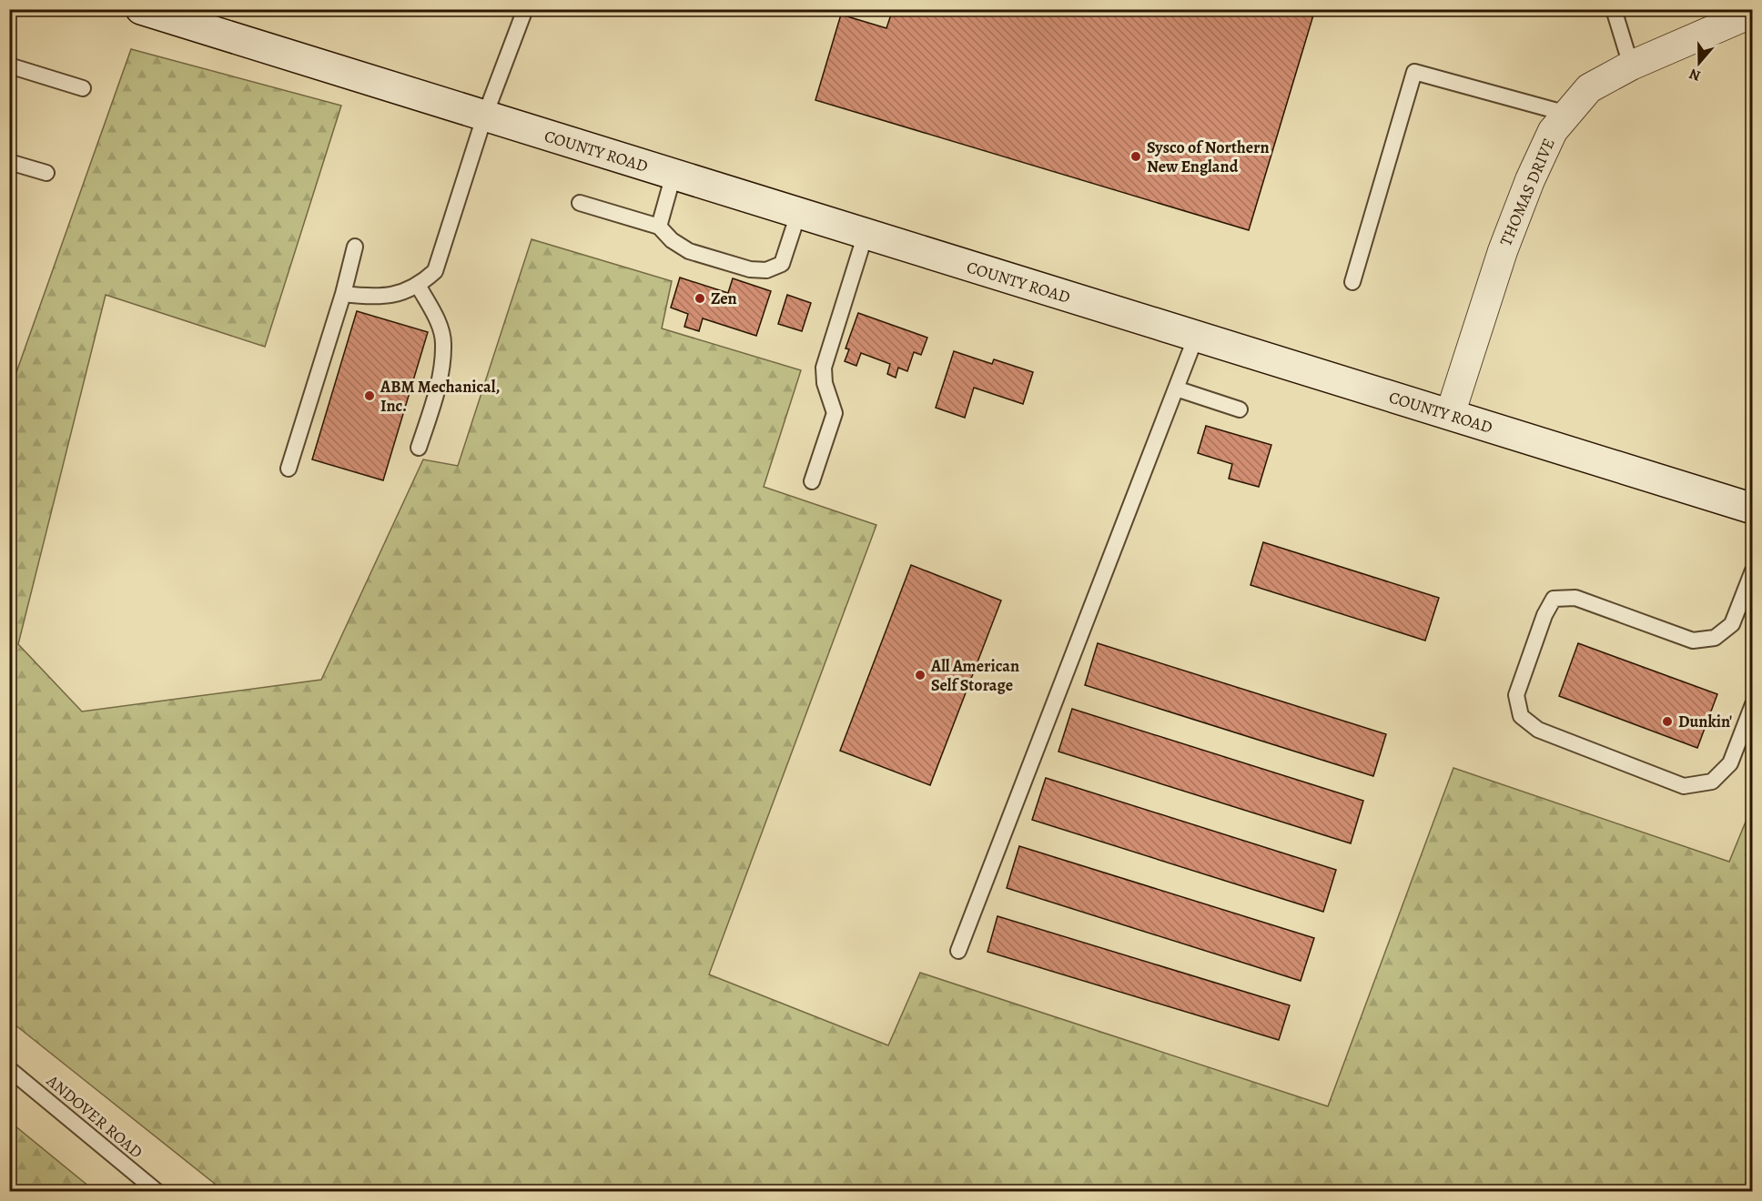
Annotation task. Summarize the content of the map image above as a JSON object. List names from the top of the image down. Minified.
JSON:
{"streets":{"main road":["COUNTY ROAD"],"street":["THOMAS DRIVE"],"lane":["ANDOVER ROAD"]},"crossings":[["COUNTY ROAD","THOMAS DRIVE"]],"places":["Sysco of Northern New England","Zen","ABM Mechanical, Inc.","All American Self Storage","Dunkin'"],"north":"bottom"}
